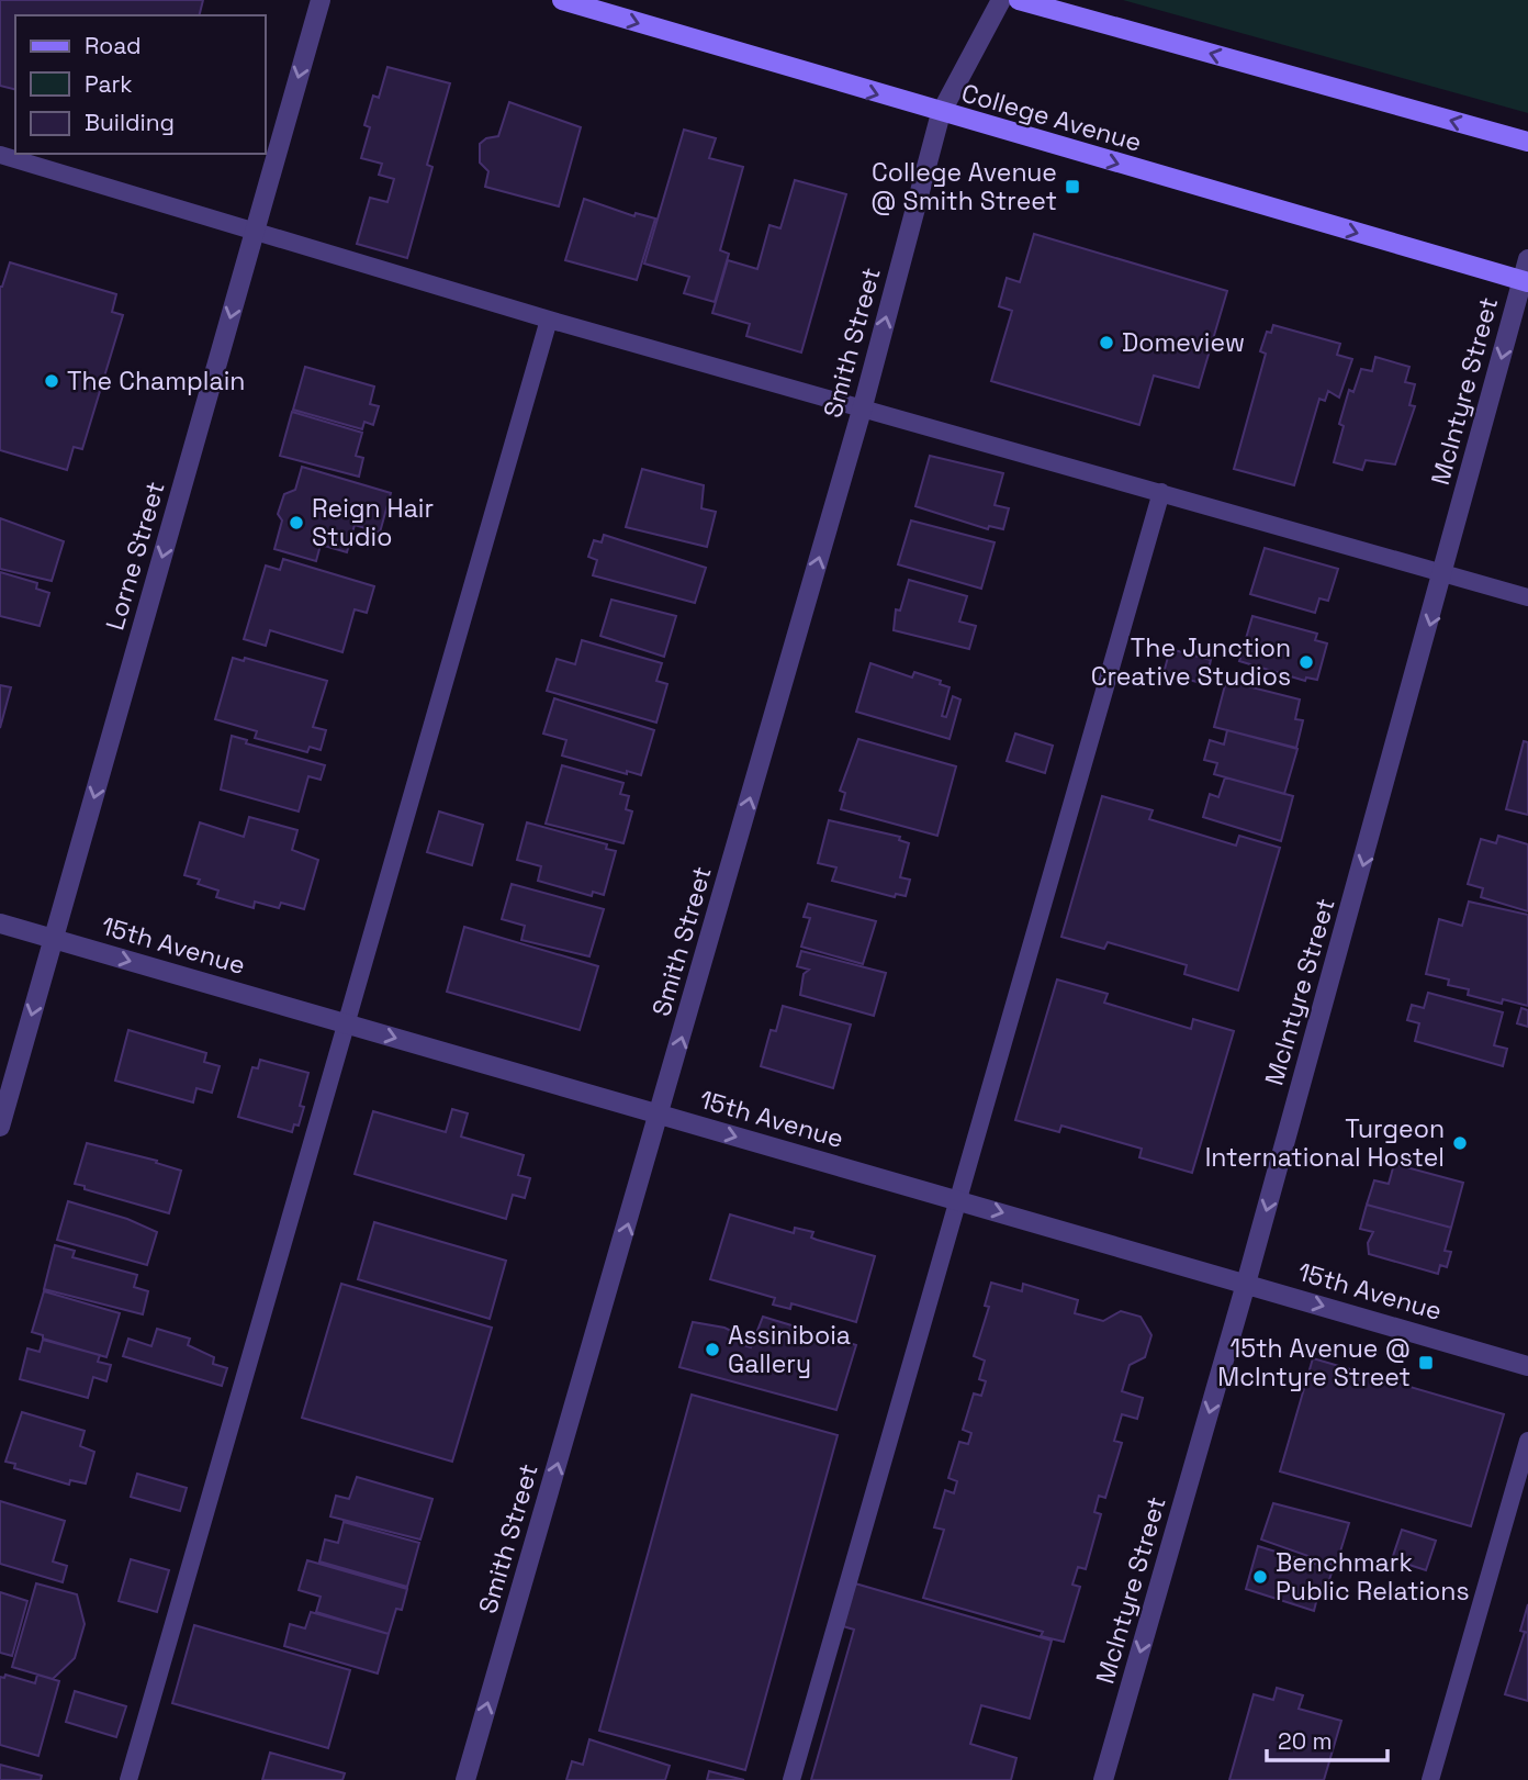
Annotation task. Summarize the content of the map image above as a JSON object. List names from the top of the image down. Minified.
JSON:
{"streets":{"main road":["College Avenue"],"street":["Smith Street","McIntyre Street","Lorne Street","15th Avenue"]},"crossings":[["College Avenue","Smith Street"],["College Avenue","McIntyre Street"],["Smith Street","15th Avenue"],["McIntyre Street","15th Avenue"],["Lorne Street","15th Avenue"]],"one_way":["Smith Street","McIntyre Street","Lorne Street","15th Avenue"],"places":{"transit":["College Avenue @ Smith Street","15th Avenue @ McIntyre Street"],"other":["Domeview","The Champlain","Reign Hair Studio","The Junction Creative Studios","Turgeon International Hostel","Assiniboia Gallery","Benchmark Public Relations"]},"legend":["Road","Park","Building"],"scale_bar":"20 m"}
